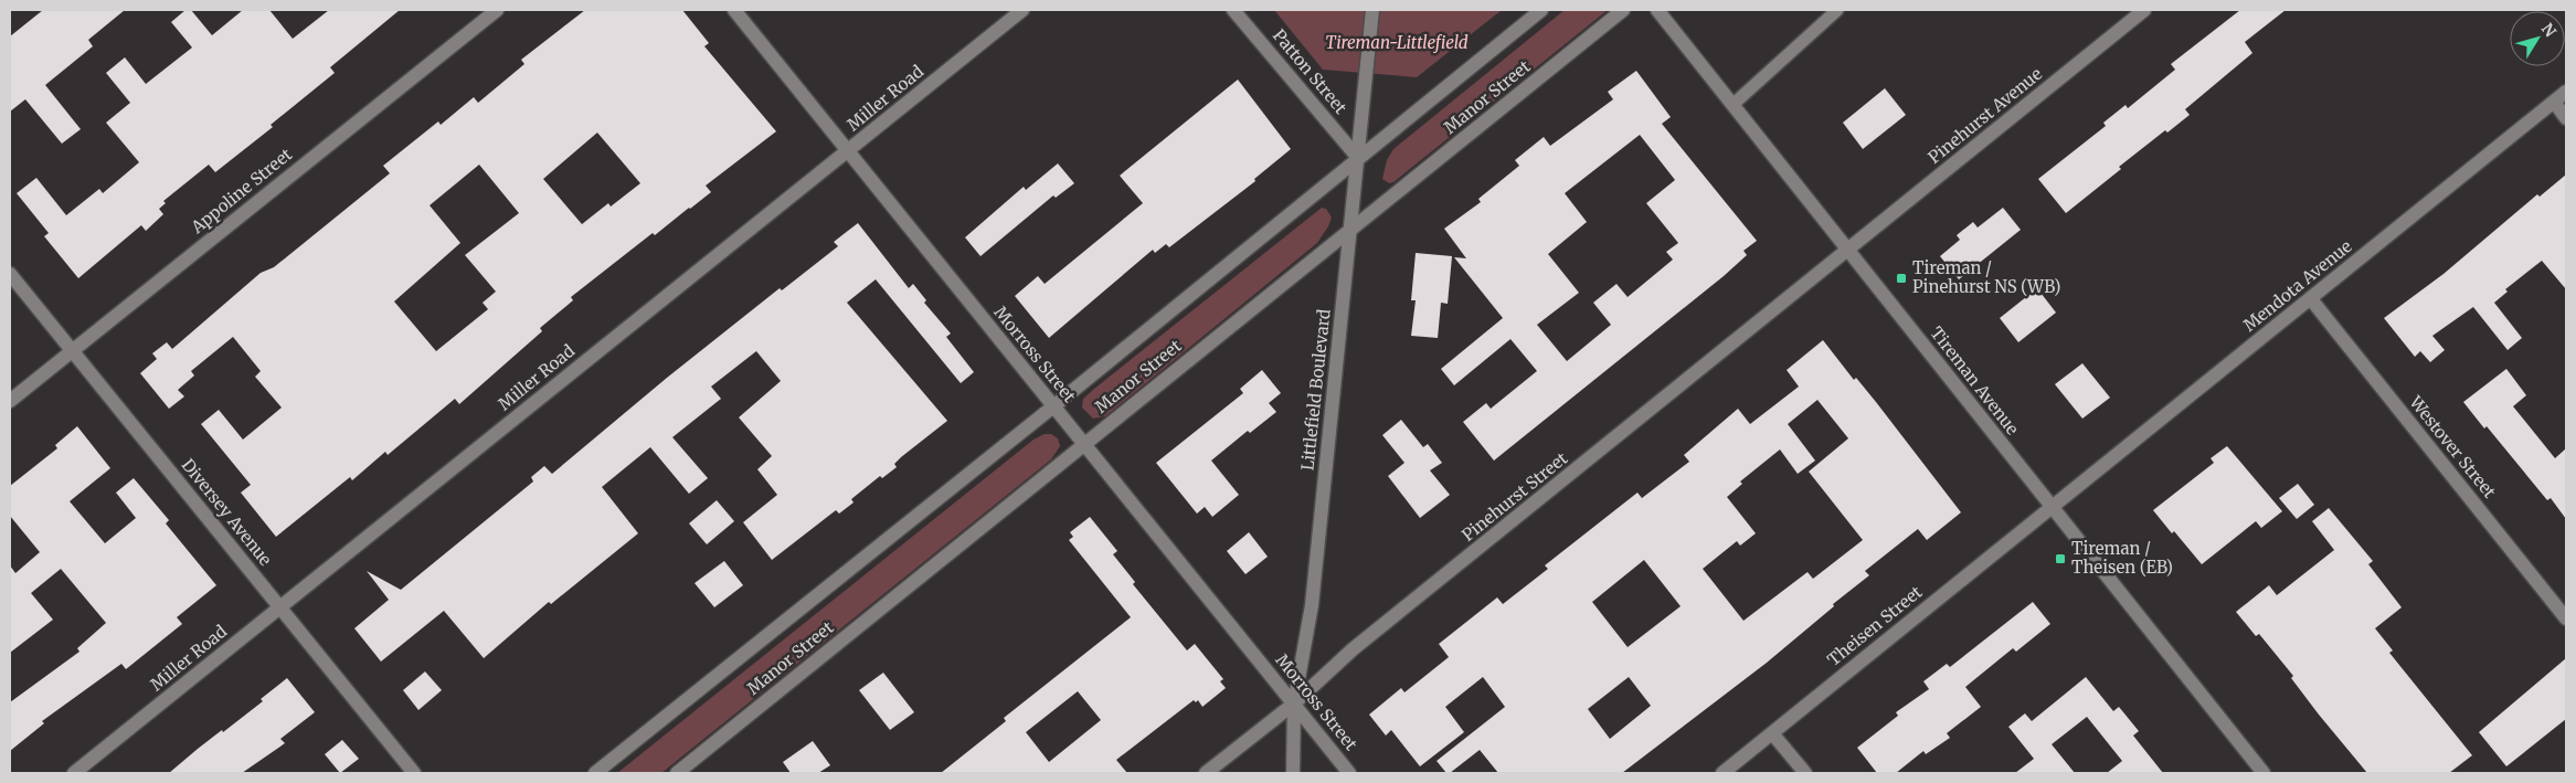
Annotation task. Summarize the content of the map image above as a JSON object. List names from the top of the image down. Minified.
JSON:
{"streets":{"street":["Patton Street","Manor Street","Miller Road","Pinehurst Avenue","Appoline Street","Mendota Avenue","Morross Street","Tireman Avenue","Littlefield Boulevard","Westover Street","Pinehurst Street","Diversey Avenue","Theisen Street"]},"crossings":[["Patton Street","Manor Street"],["Patton Street","Littlefield Boulevard"],["Manor Street","Morross Street"],["Manor Street","Littlefield Boulevard"],["Miller Road","Morross Street"],["Miller Road","Diversey Avenue"],["Pinehurst Avenue","Tireman Avenue"],["Pinehurst Avenue","Pinehurst Street"],["Appoline Street","Diversey Avenue"],["Mendota Avenue","Tireman Avenue"],["Mendota Avenue","Westover Street"],["Mendota Avenue","Theisen Street"],["Morross Street","Littlefield Boulevard"],["Morross Street","Pinehurst Street"],["Tireman Avenue","Pinehurst Street"],["Tireman Avenue","Theisen Street"],["Littlefield Boulevard","Pinehurst Street"]],"parks":["Tireman-Littlefield"],"places":{"transit":["Tireman / Pinehurst NS (WB)","Tireman / Theisen (EB)"]},"north":"top right"}
